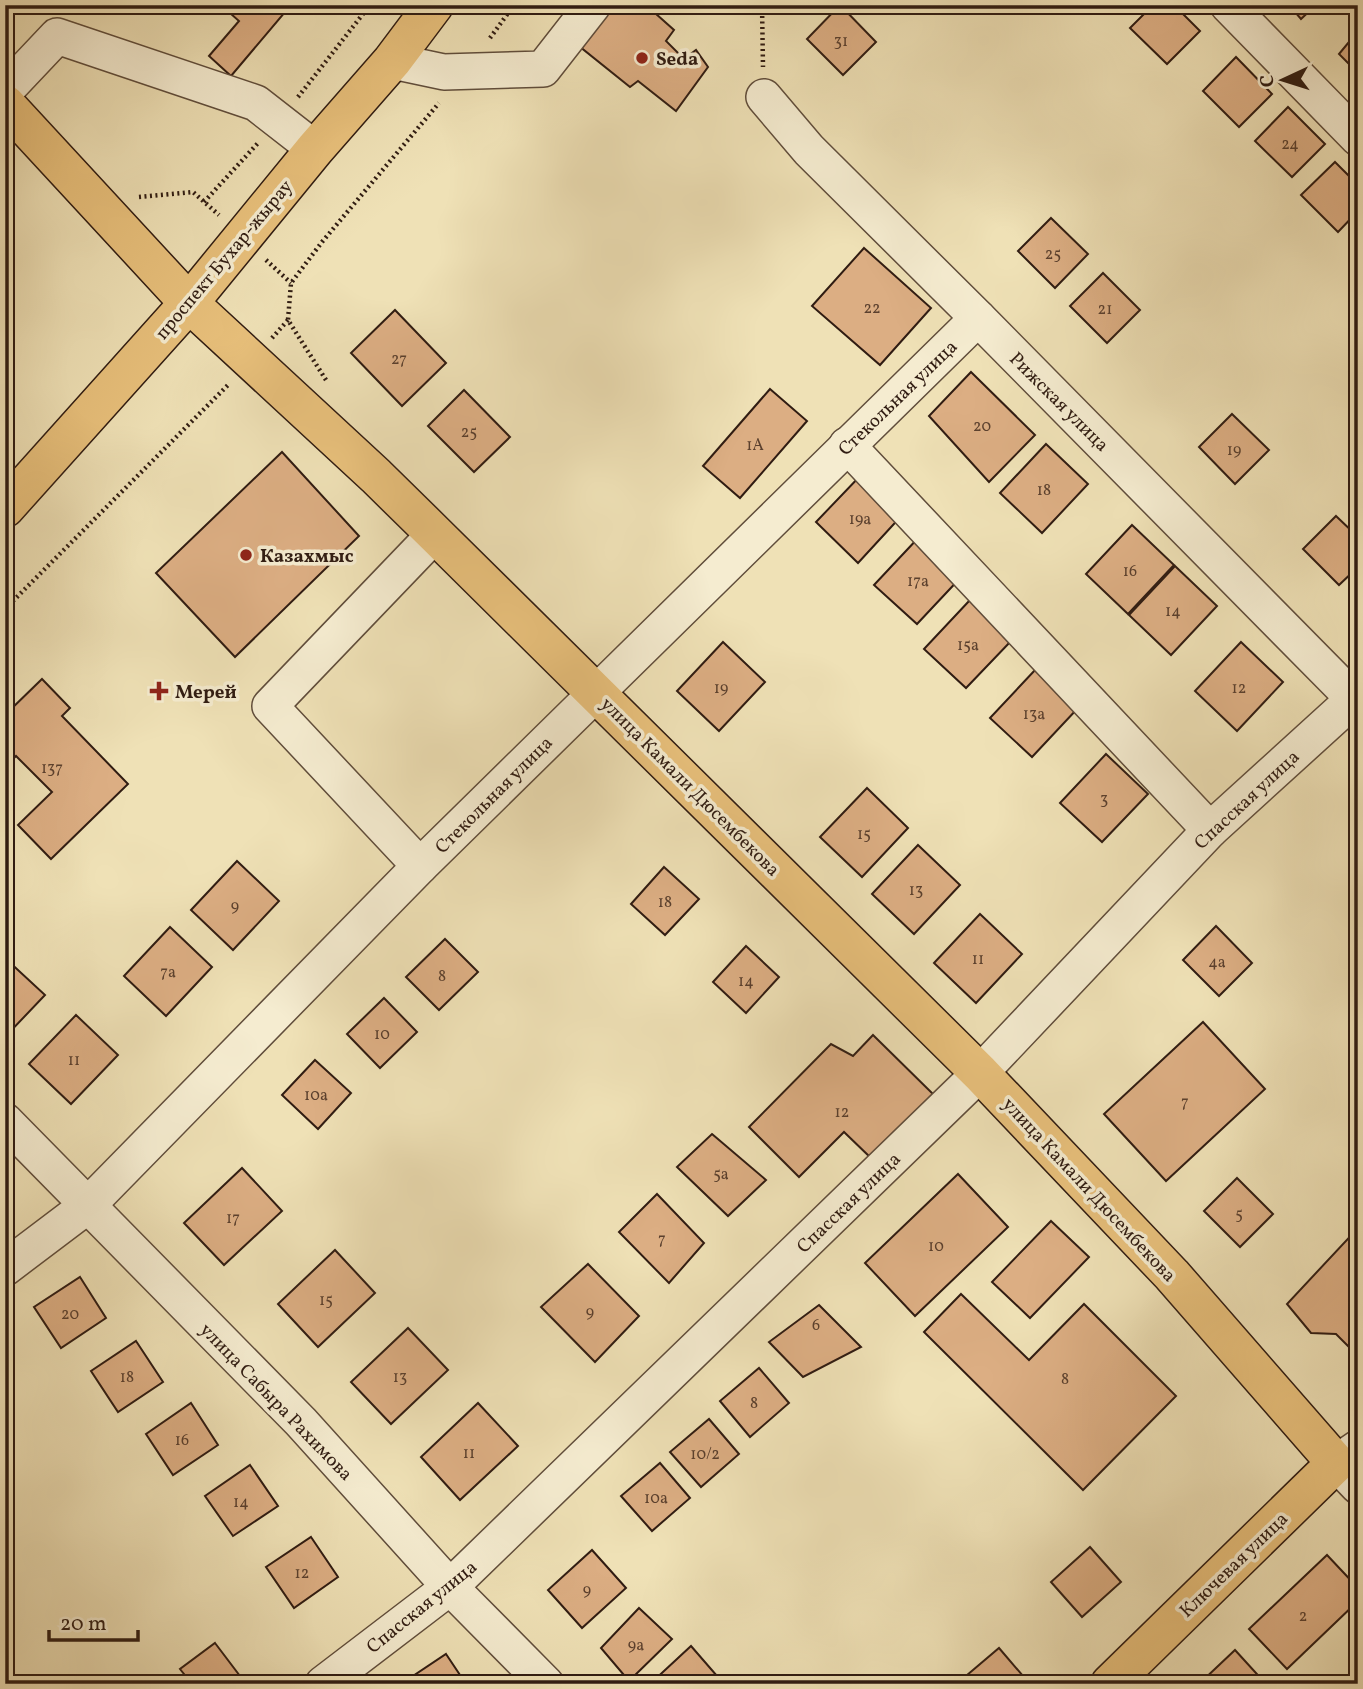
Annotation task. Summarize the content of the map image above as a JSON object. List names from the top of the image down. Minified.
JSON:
{"streets":{"main road":["проспект Бухар-жырау","улица Камали Дюсембекова","Ключевая улица"],"street":["Стекольная улица","Рижская улица","Спасская улица","улица Сабыра Рахимова"]},"crossings":[["проспект Бухар-жырау","улица Камали Дюсембекова"],["Стекольная улица","Рижская улица"],["Стекольная улица","улица Камали Дюсембекова"],["Стекольная улица","улица Сабыра Рахимова"],["Рижская улица","Спасская улица"],["улица Камали Дюсембекова","Спасская улица"],["улица Камали Дюсембекова","Ключевая улица"],["Спасская улица","улица Сабыра Рахимова"]],"places":{"other":["Seda","Казахмыс"],"health":["Мерей"]},"house_numbers":["31","24","25","22","21","27","20","25","1А","19","18","19а","16","17а","14","15а","19","12","13а","137","3","15","13","18","9","11","4а","7а","8","14","10","11","10а","7","12","5а","5","17","7","10","15","9","20","6","18","13","8","8","16","11","10/2","10а","14","12","9","2","9а"],"scale_bar":"20 m","north":"left"}
